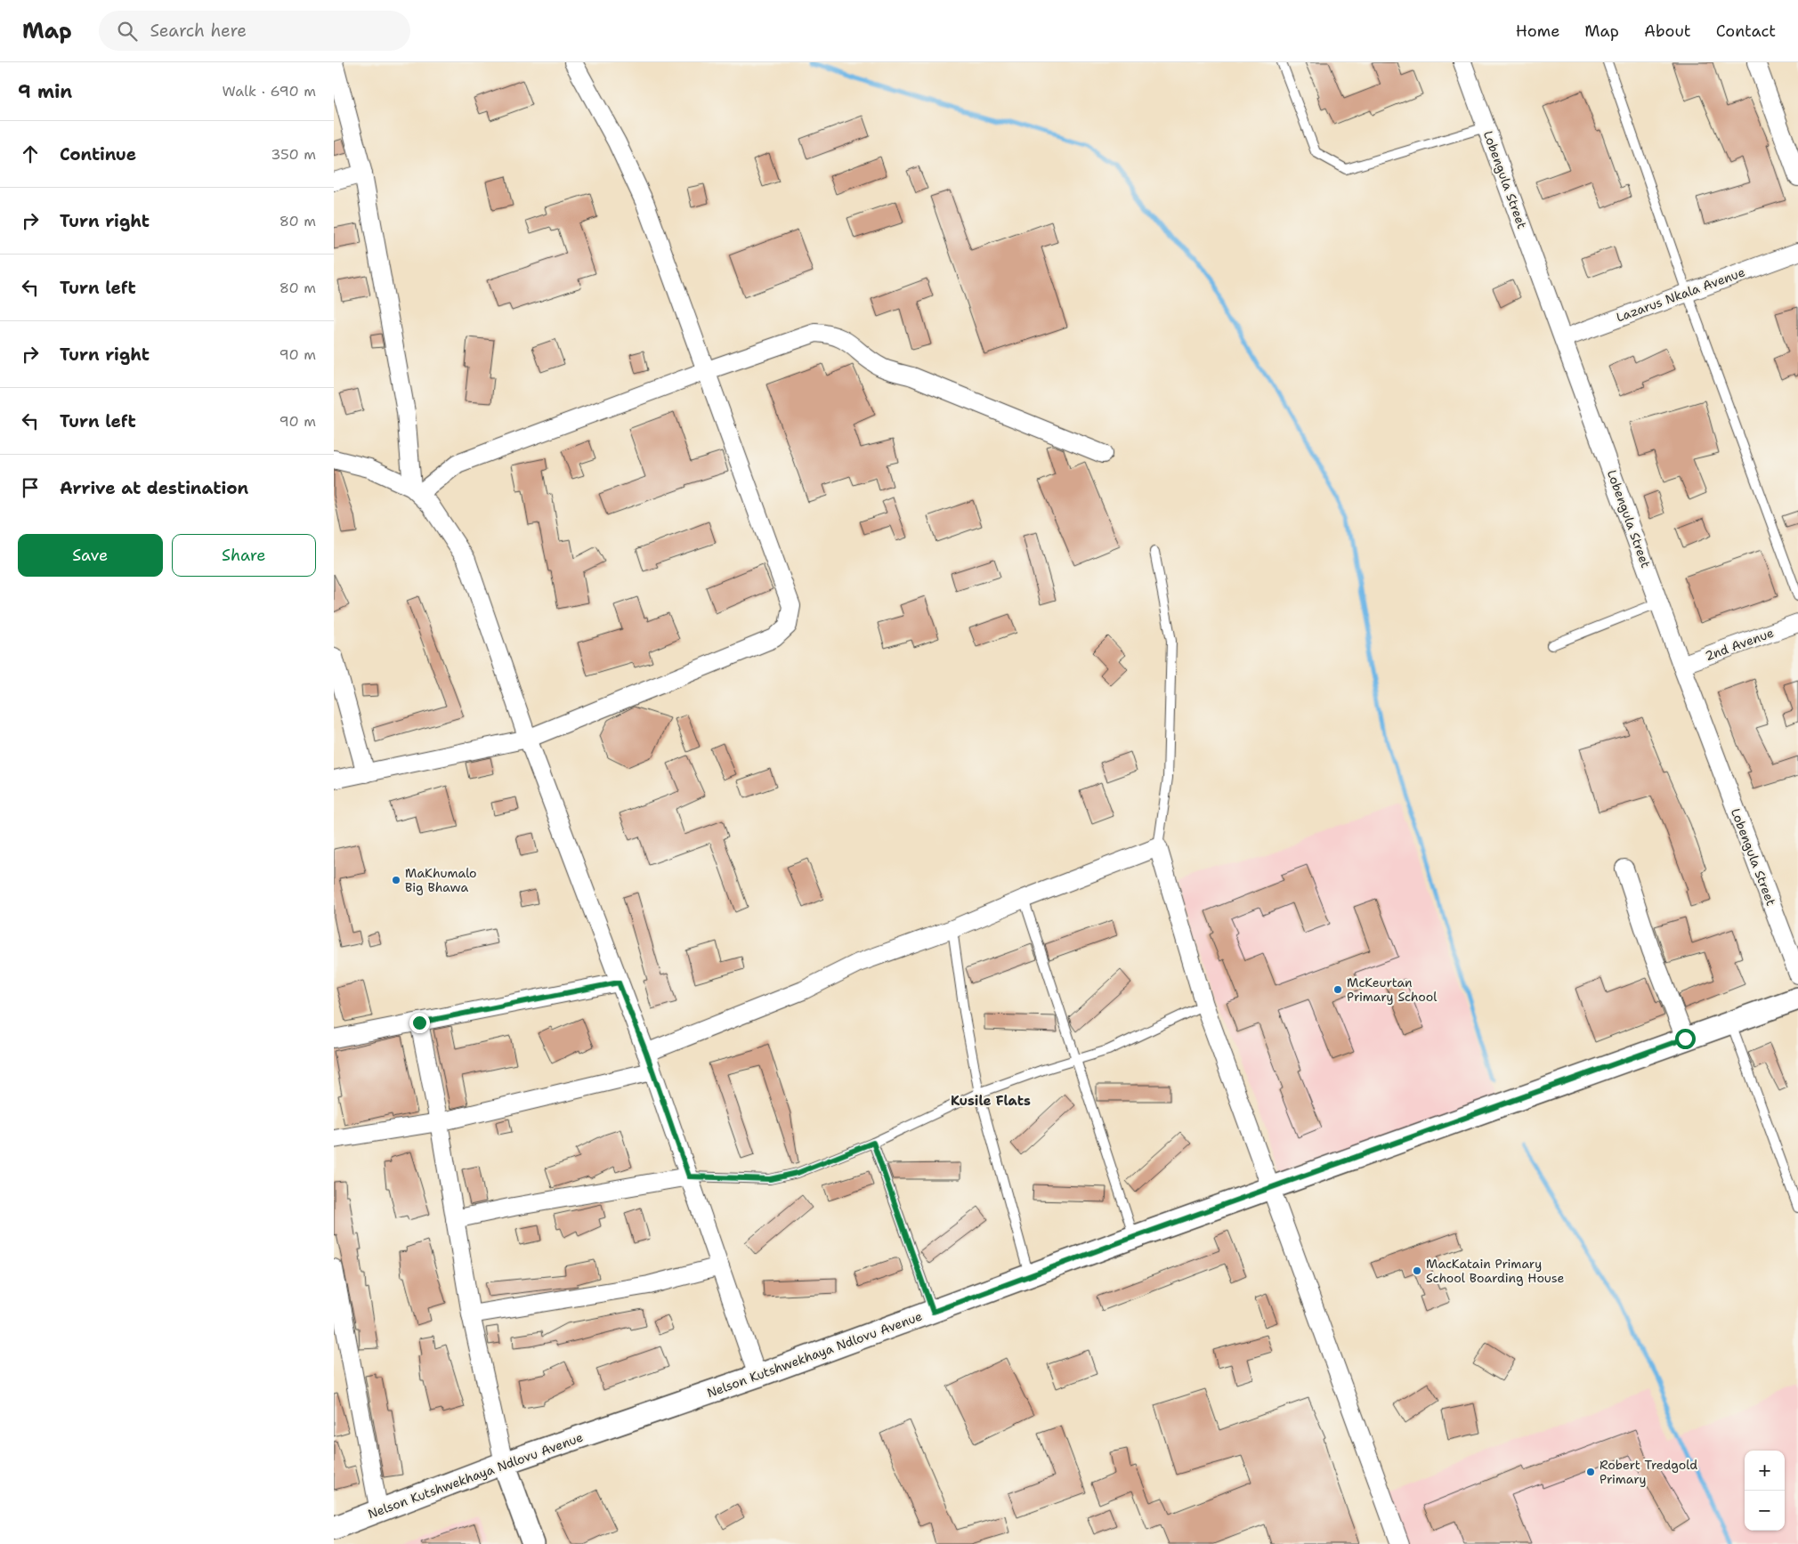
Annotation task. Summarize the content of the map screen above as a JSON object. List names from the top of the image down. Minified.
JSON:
{"streets":{"street":["Lobengula Street","Lazarus Nkala Avenue","2nd Avenue","Nelson Kutshwekhaya Ndlovu Avenue"]},"crossings":[["Lobengula Street","Lazarus Nkala Avenue"],["Lobengula Street","2nd Avenue"]],"districts":["Kusile Flats"],"places":["MaKhumalo Big Bhawa","McKeurtan Primary School","MacKatain Primary School Boarding House","Robert Tredgold Primary"],"page":{"header":"Map","search":"Search here","nav":["Home","Map","About","Contact"],"heading":["9 min","Walk · 690 m"],"list":[["Continue","350 m"],["Turn right","80 m"],["Turn left","80 m"],["Turn right","90 m"],["Turn left","90 m"],"Arrive at destination"],"buttons":["Save","Share"],"map_buttons":["+","−"]}}
